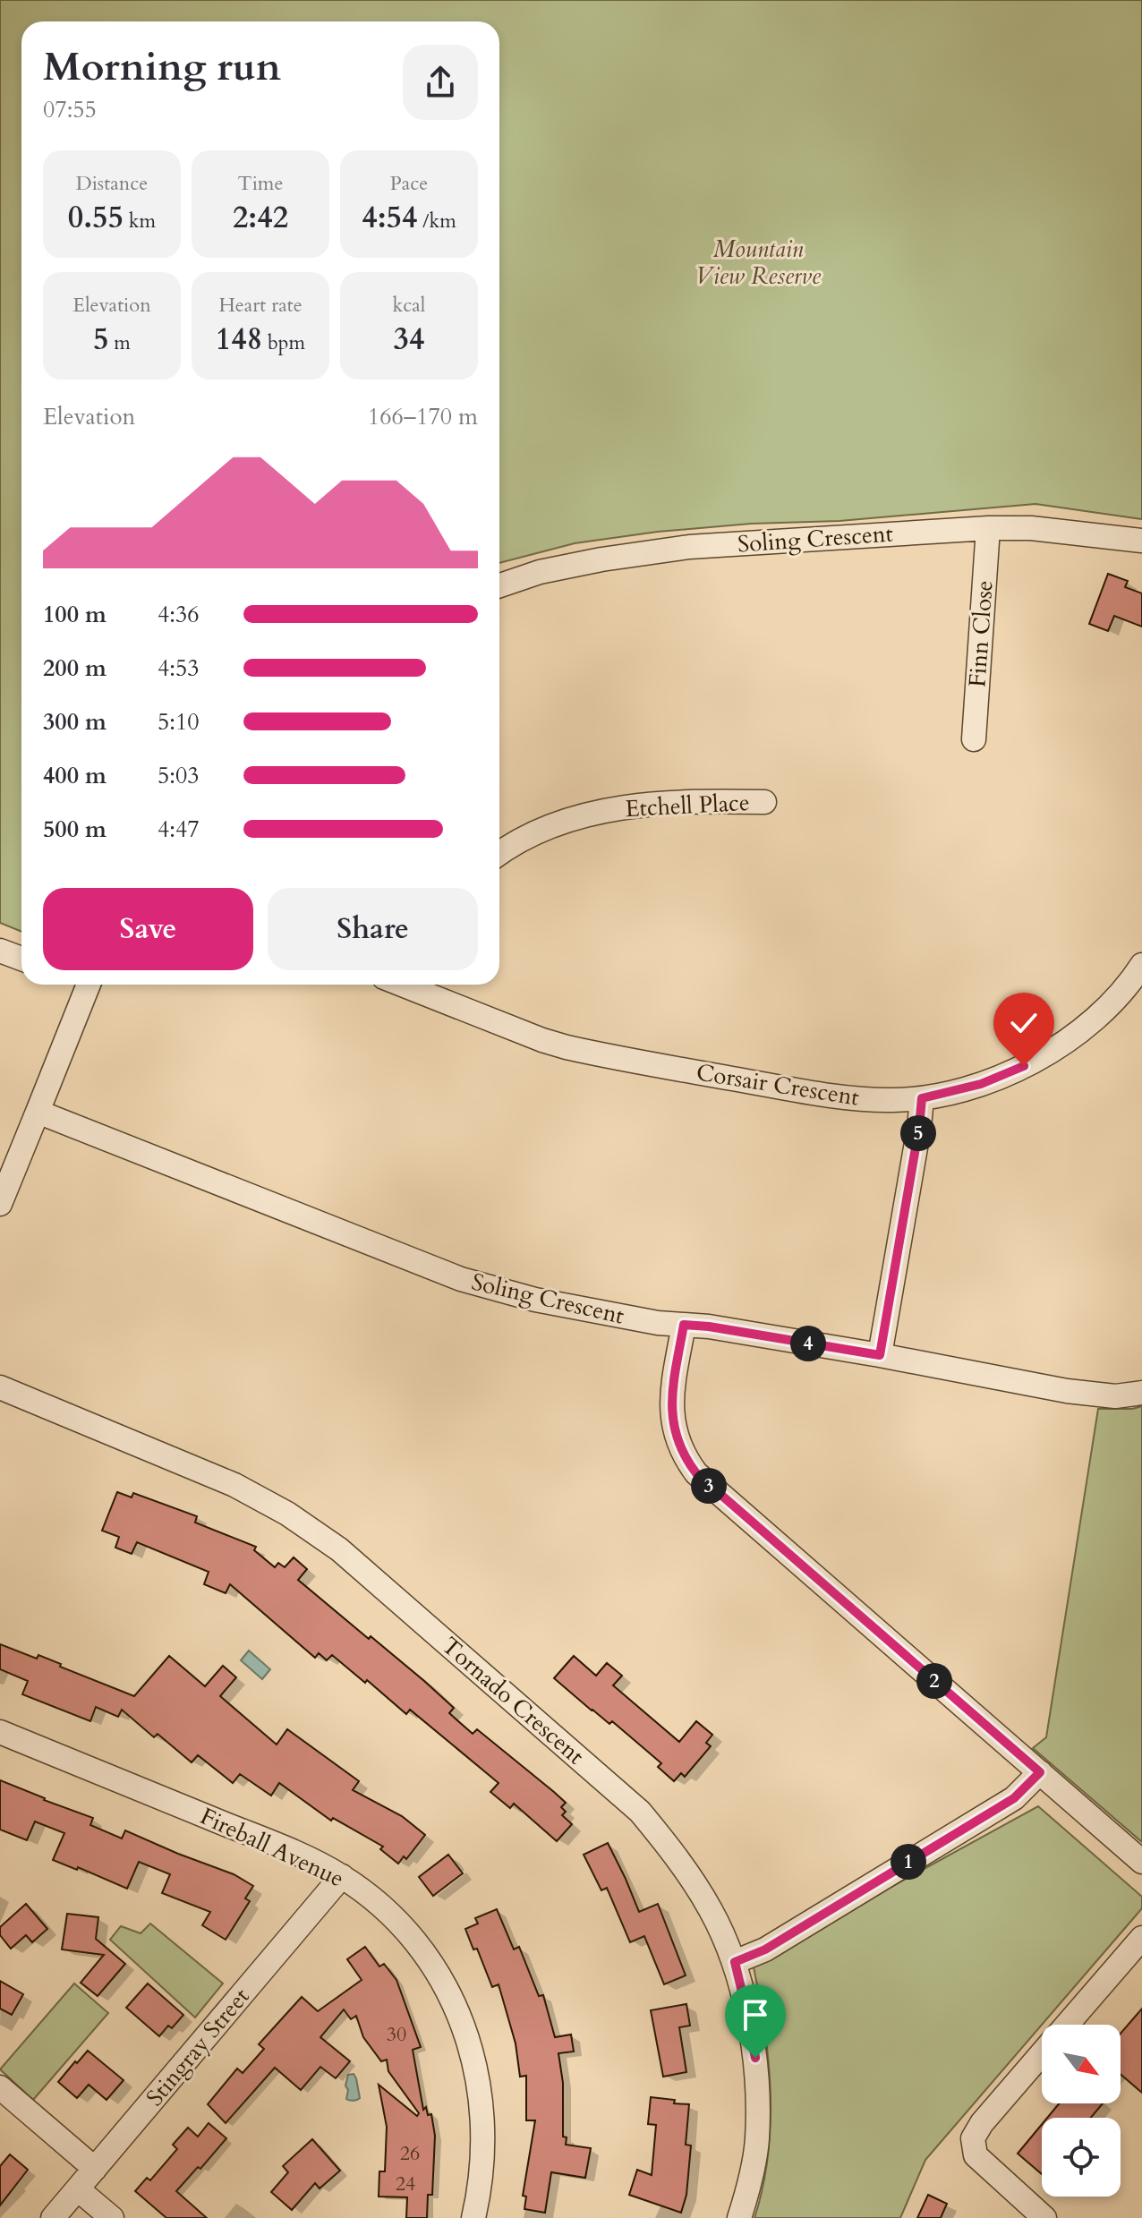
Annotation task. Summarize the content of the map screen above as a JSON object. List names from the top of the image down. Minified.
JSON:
{"streets":{"street":["Soling Crescent","Finn Close","Etchell Place","Corsair Crescent","Tornado Crescent","Fireball Avenue","Stingray Street"]},"crossings":[["Soling Crescent","Finn Close"],["Fireball Avenue","Stingray Street"]],"parks":["Mountain View Reserve"],"house_numbers":["30","26","24"],"north":"bottom right","page":{"heading":["Morning run","07:55"],"stats":[["Distance","0.55 km"],["Time","2:42"],["Pace","4:54 /km"],["Elevation","5 m"],["Heart rate","148 bpm"],["kcal","34"]],"chart":["Elevation","166–170 m"],"list":[{"name":"100 m","note":"4:36"},{"name":"200 m","note":"4:53"},{"name":"300 m","note":"5:10"},{"name":"400 m","note":"5:03"},{"name":"500 m","note":"4:47"}],"buttons":["Save","Share"],"pins":["5","4","3","2","1"]}}
